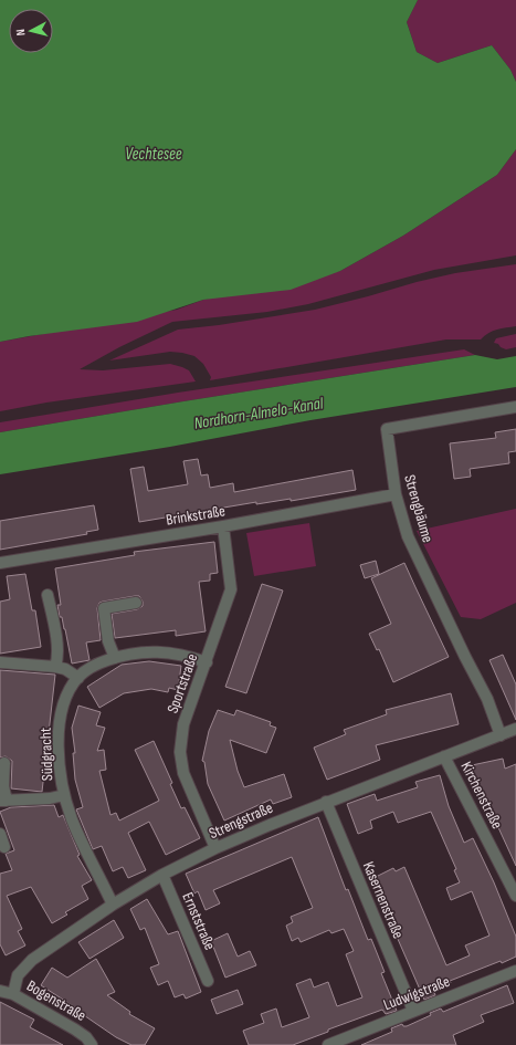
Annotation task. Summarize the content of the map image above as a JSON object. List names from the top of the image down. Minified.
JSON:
{"streets":{"street":["Strengbäume","Brinkstraße","Sportstraße","Südgracht","Kirchenstraße","Strengstraße","Kasernenstraße","Ernststraße","Ludwigstraße","Bogenstraße"]},"crossings":[["Strengbäume","Brinkstraße"],["Strengbäume","Strengstraße"],["Brinkstraße","Sportstraße"],["Sportstraße","Südgracht"],["Sportstraße","Strengstraße"],["Südgracht","Strengstraße"],["Kirchenstraße","Strengstraße"],["Strengstraße","Kasernenstraße"],["Strengstraße","Ernststraße"],["Strengstraße","Bogenstraße"],["Kasernenstraße","Ludwigstraße"]],"water":["Vechtesee","Nordhorn-Almelo-Kanal"],"north":"left"}
